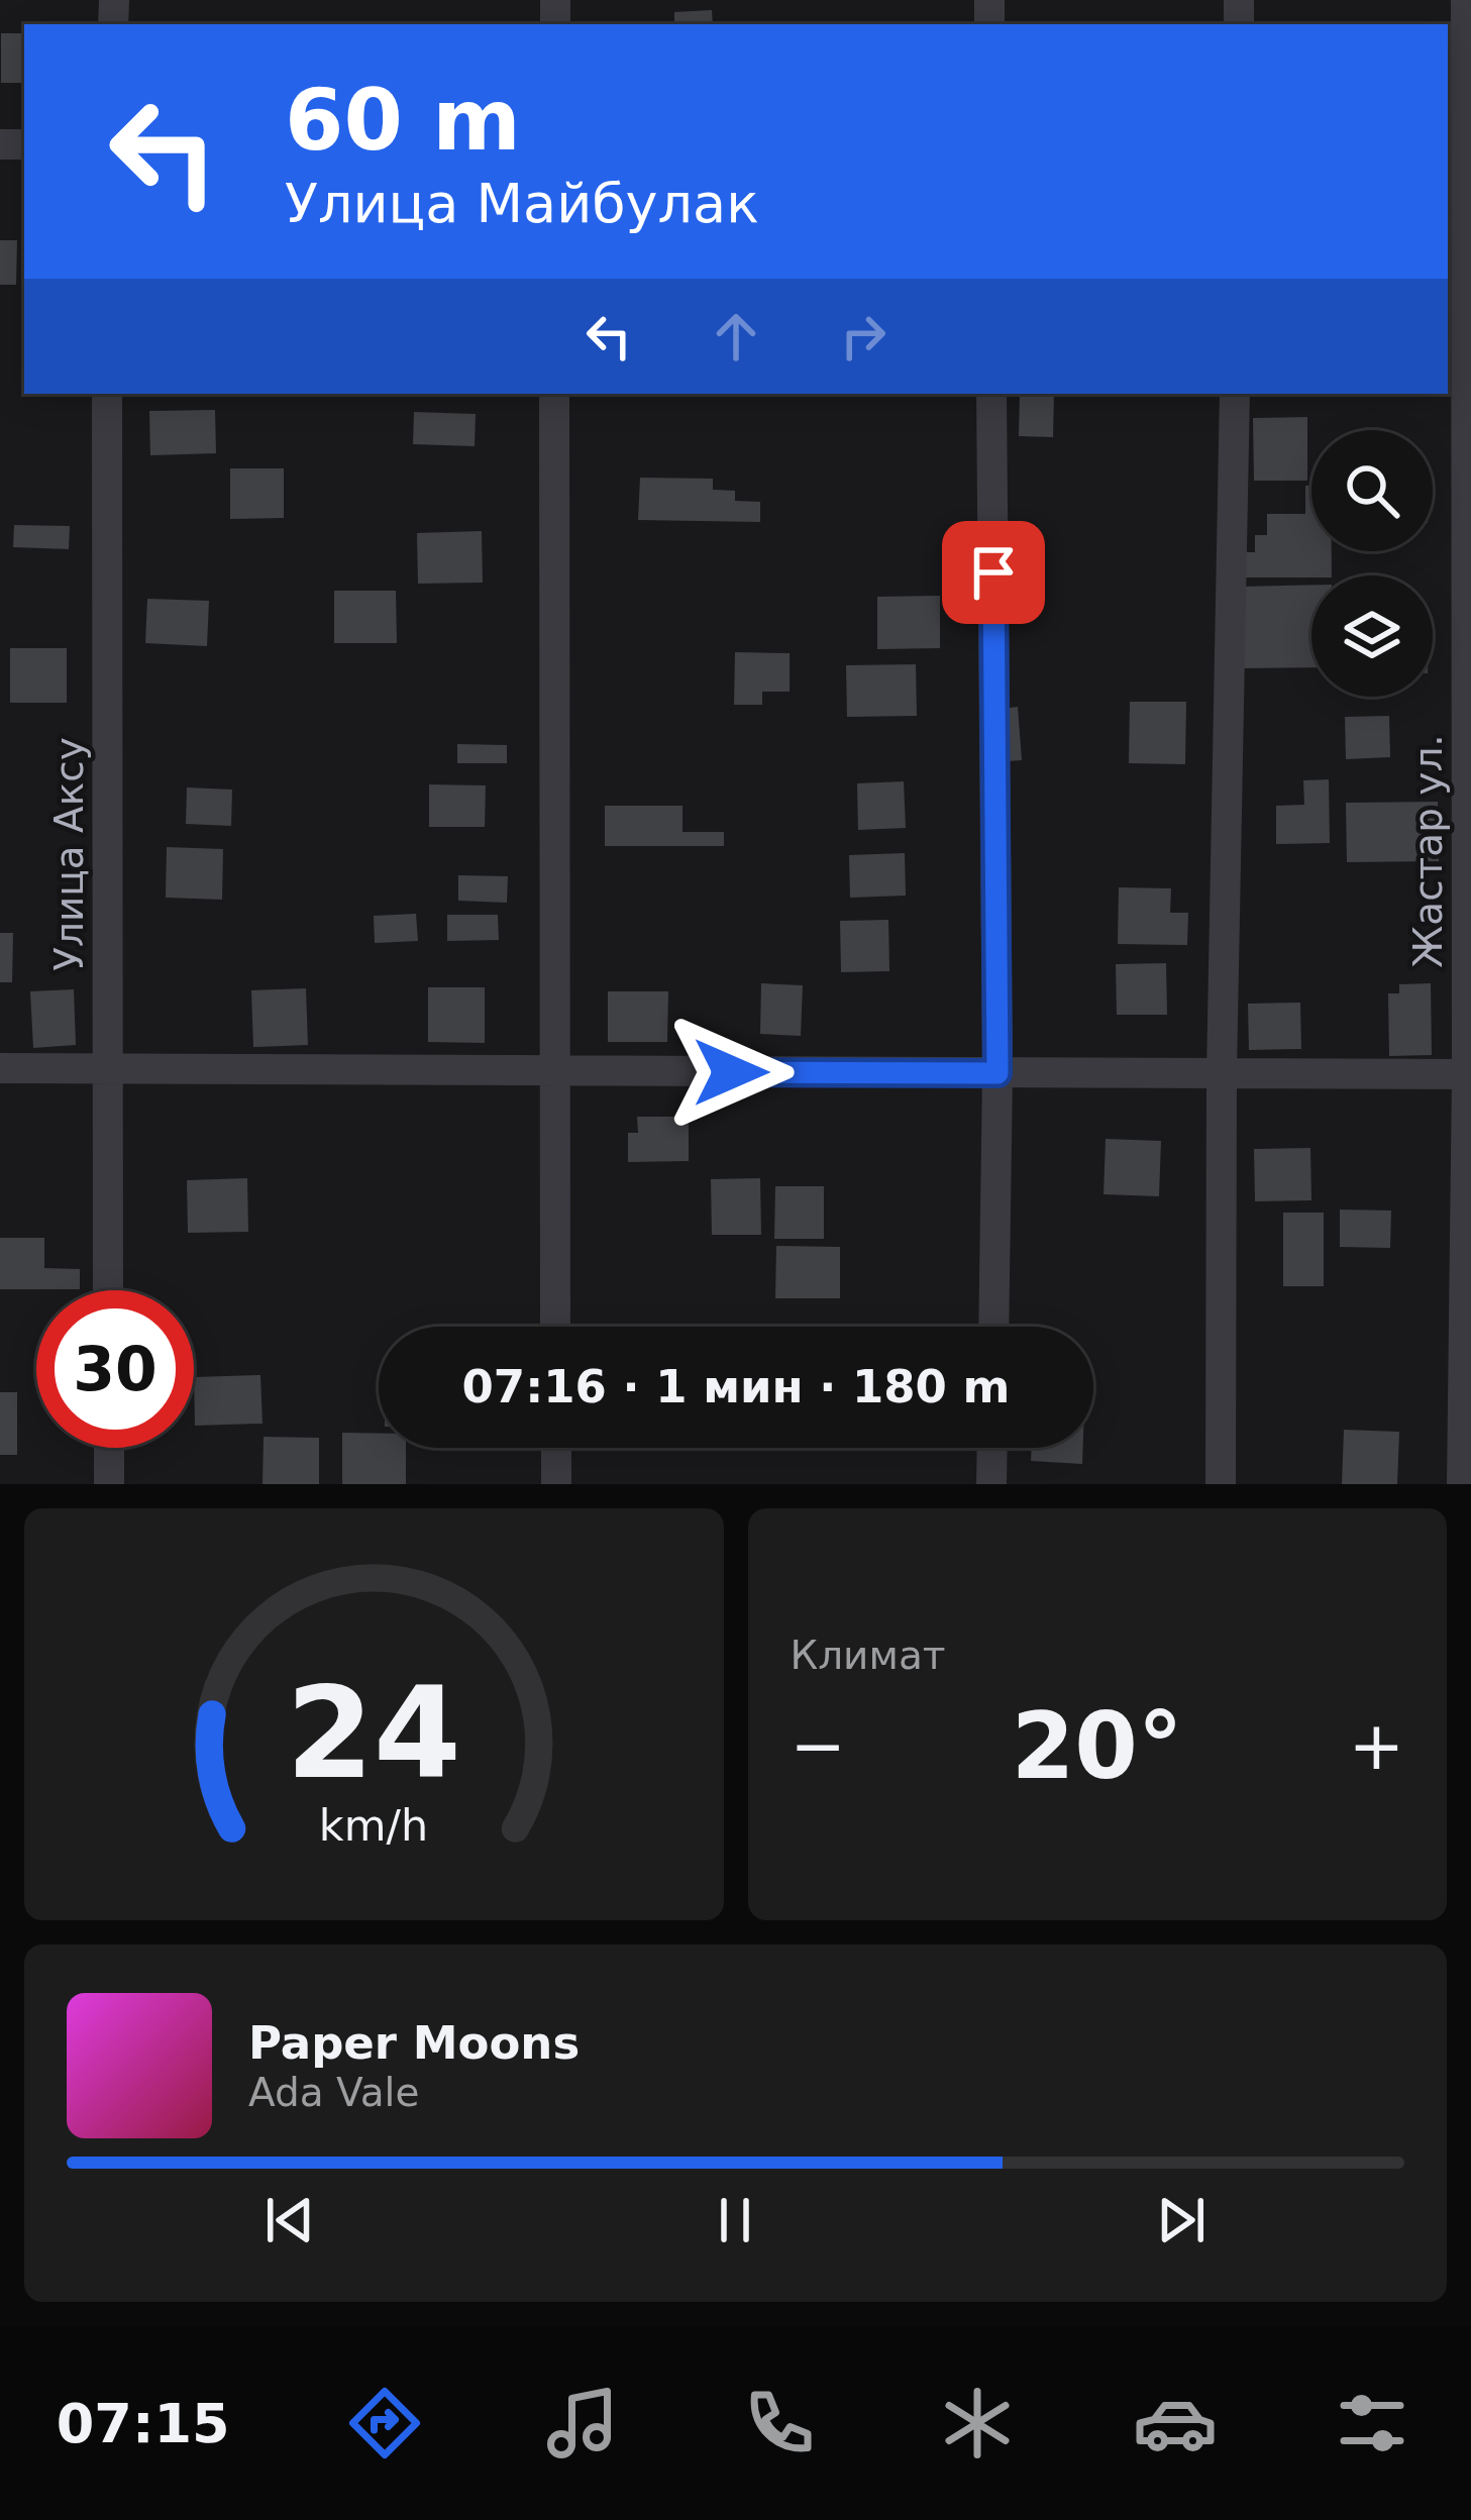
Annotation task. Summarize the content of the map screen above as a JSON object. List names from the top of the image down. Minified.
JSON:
{"streets":{"street":["Жастар ул.","Улица Аксу"]},"page":{"turn":["60 m","Улица Майбулак"],"limit":"30","trip":"07:16 · 1 мин · 180 m","tile":"Климат","heat":["−","20°","+"],"song":["Paper Moons","Ada Vale"],"tabs":"07:15","gauge":["24","km/h"]}}
